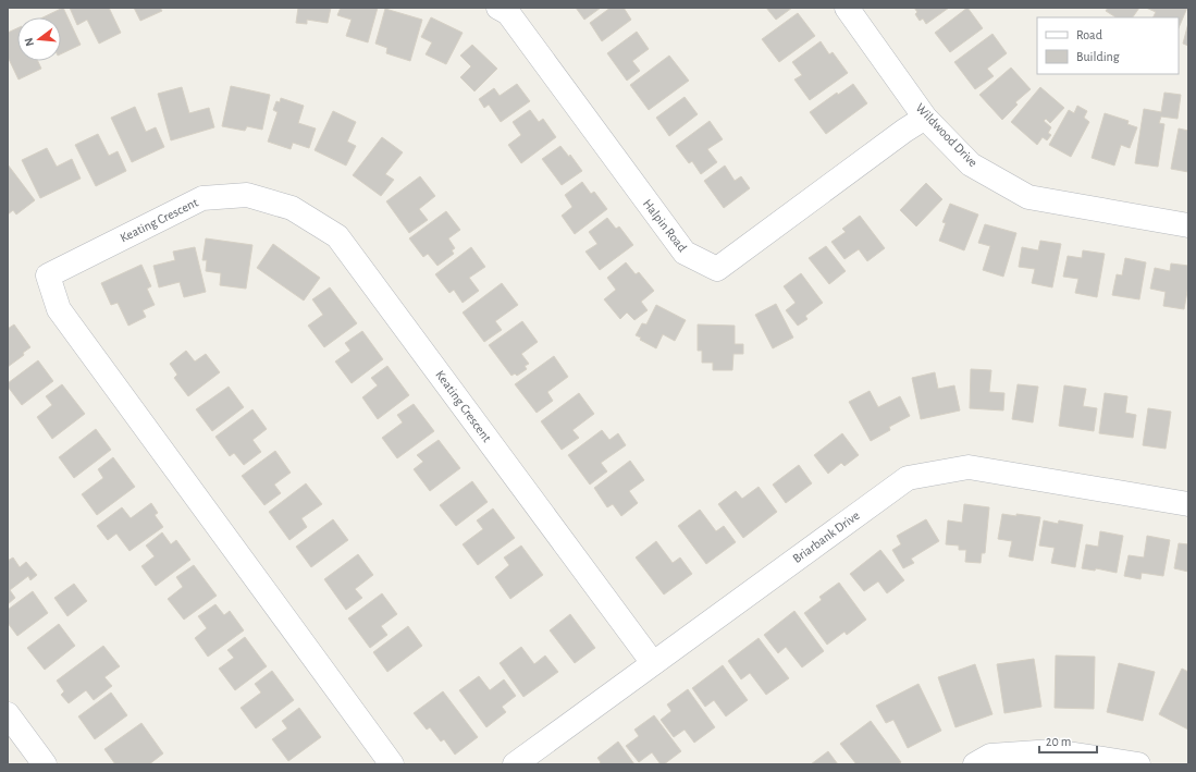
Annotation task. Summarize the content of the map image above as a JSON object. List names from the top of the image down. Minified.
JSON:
{"streets":{"street":["Wildwood Drive","Keating Crescent","Halpin Road","Briarbank Drive"]},"crossings":[["Wildwood Drive","Halpin Road"],["Keating Crescent","Briarbank Drive"]],"legend":["Road","Building"],"scale_bar":"20 m","north":"left"}
